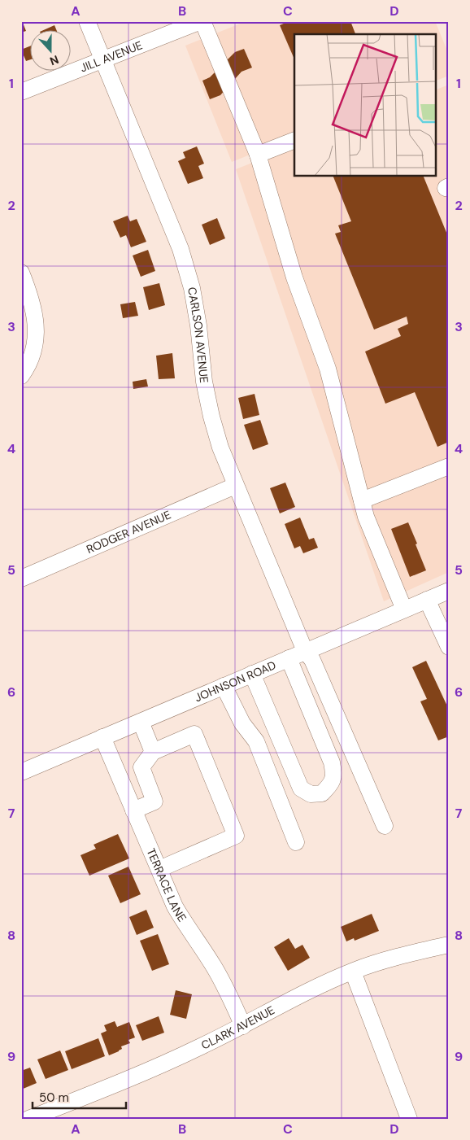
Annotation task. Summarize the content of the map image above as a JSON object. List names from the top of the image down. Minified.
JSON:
{"streets":{"street":["JILL AVENUE","CARLSON AVENUE","RODGER AVENUE","JOHNSON ROAD","TERRACE LANE","CLARK AVENUE"]},"crossings":[["JILL AVENUE","CARLSON AVENUE"],["CARLSON AVENUE","RODGER AVENUE"],["CARLSON AVENUE","JOHNSON ROAD"],["JOHNSON ROAD","TERRACE LANE"],["TERRACE LANE","CLARK AVENUE"]],"scale_bar":"50 m","north":"bottom","grid":{"columns":["A","B","C","D"],"rows":["1","2","3","4","5","6","7","8","9"]}}
